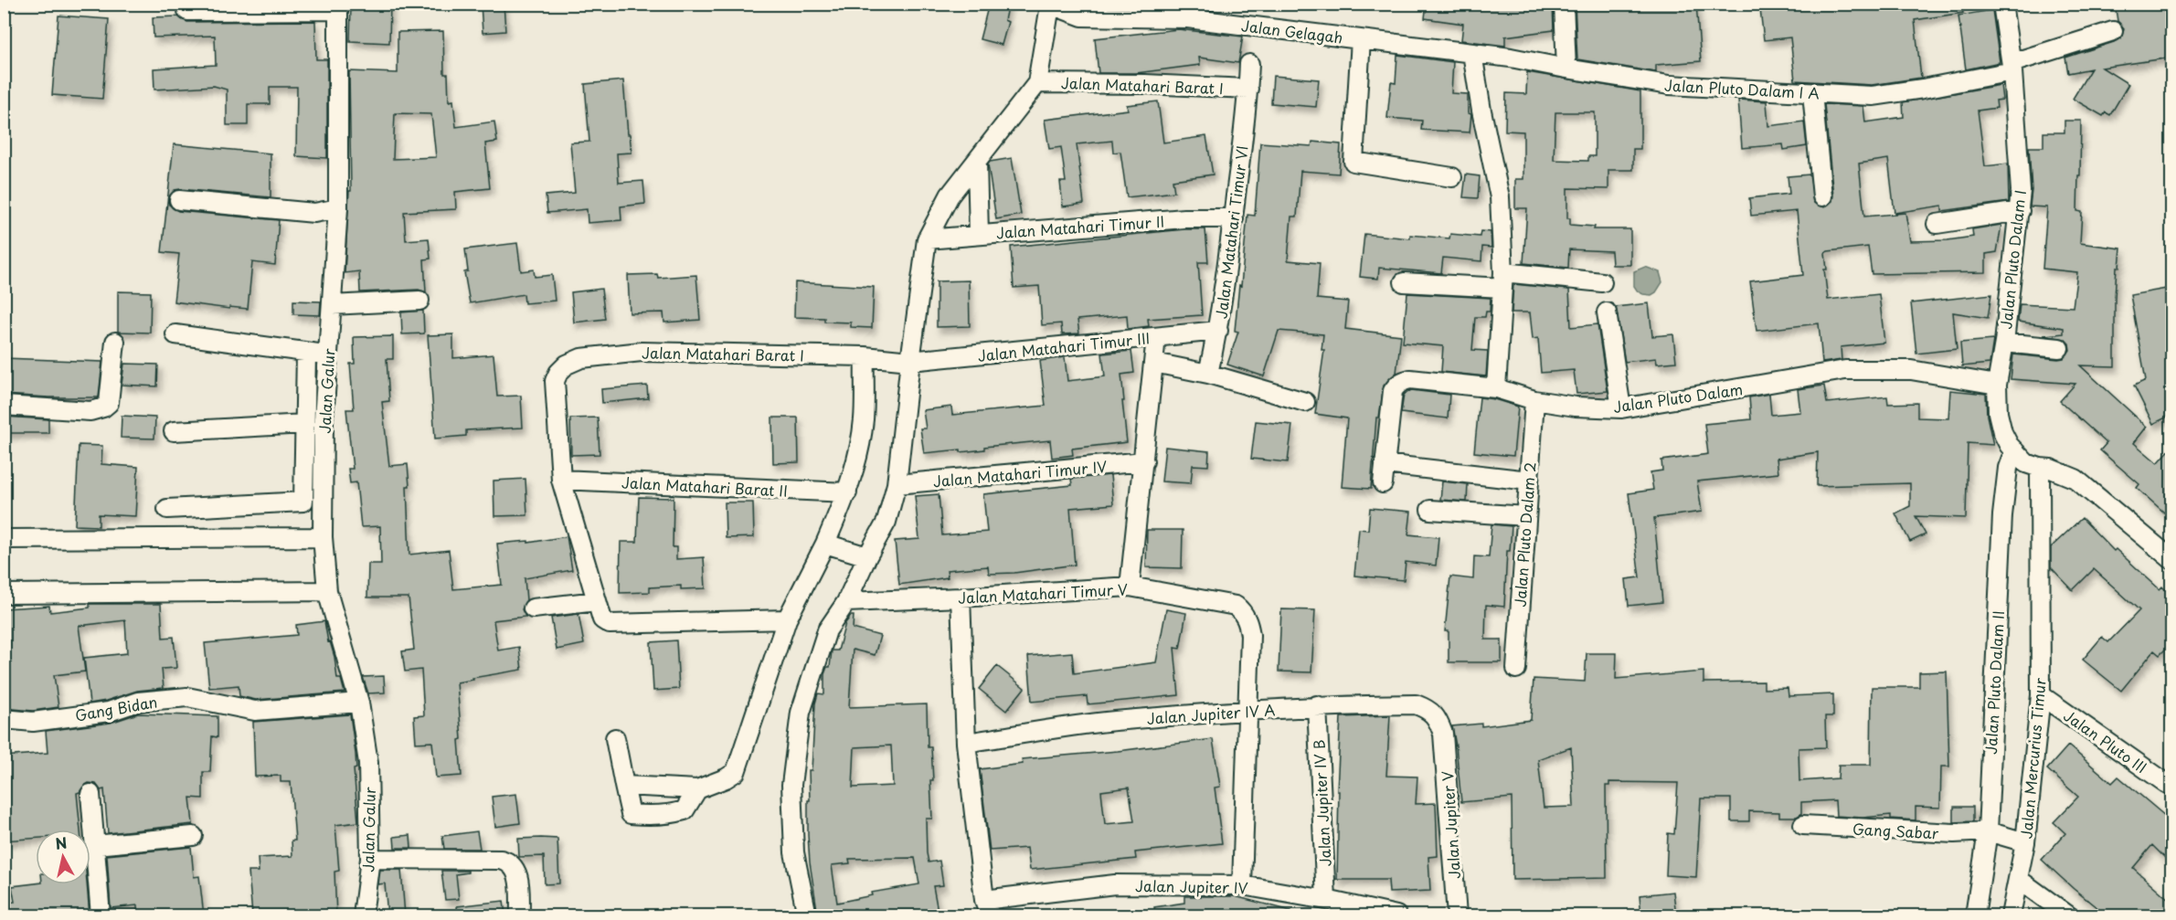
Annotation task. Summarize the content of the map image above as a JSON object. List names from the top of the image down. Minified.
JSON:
{"streets":{"street":["Jalan Gelagah","Jalan Matahari Barat I","Jalan Pluto Dalam I A","Jalan Matahari Timur II","Jalan Matahari Timur VI","Jalan Pluto Dalam I","Jalan Matahari Timur III","Jalan Galur","Jalan Pluto Dalam","Jalan Matahari Timur IV","Jalan Matahari Barat II","Jalan Pluto Dalam 2","Jalan Matahari Timur V","Jalan Pluto Dalam II","Gang Bidan","Jalan Jupiter IV A","Jalan Pluto III","Jalan Mercurius Timur","Jalan Jupiter IV B","Jalan Jupiter V","Gang Sabar","Jalan Jupiter IV"]},"crossings":[["Jalan Gelagah","Jalan Pluto Dalam I A"],["Jalan Matahari Barat I","Jalan Matahari Timur VI"],["Jalan Matahari Barat I","Jalan Matahari Timur III"],["Jalan Matahari Barat I","Jalan Matahari Barat II"],["Jalan Pluto Dalam I A","Jalan Pluto Dalam I"],["Jalan Matahari Timur II","Jalan Matahari Timur VI"],["Jalan Matahari Timur VI","Jalan Matahari Timur III"],["Jalan Pluto Dalam I","Jalan Pluto Dalam"],["Jalan Galur","Gang Bidan"],["Jalan Pluto Dalam","Jalan Pluto Dalam 2"],["Jalan Matahari Timur V","Jalan Jupiter IV A"],["Jalan Pluto Dalam II","Gang Sabar"],["Jalan Jupiter IV A","Jalan Jupiter IV B"],["Jalan Jupiter IV A","Jalan Jupiter V"],["Jalan Pluto III","Jalan Mercurius Timur"],["Jalan Mercurius Timur","Gang Sabar"],["Jalan Jupiter IV B","Jalan Jupiter IV"]],"north":"top"}
